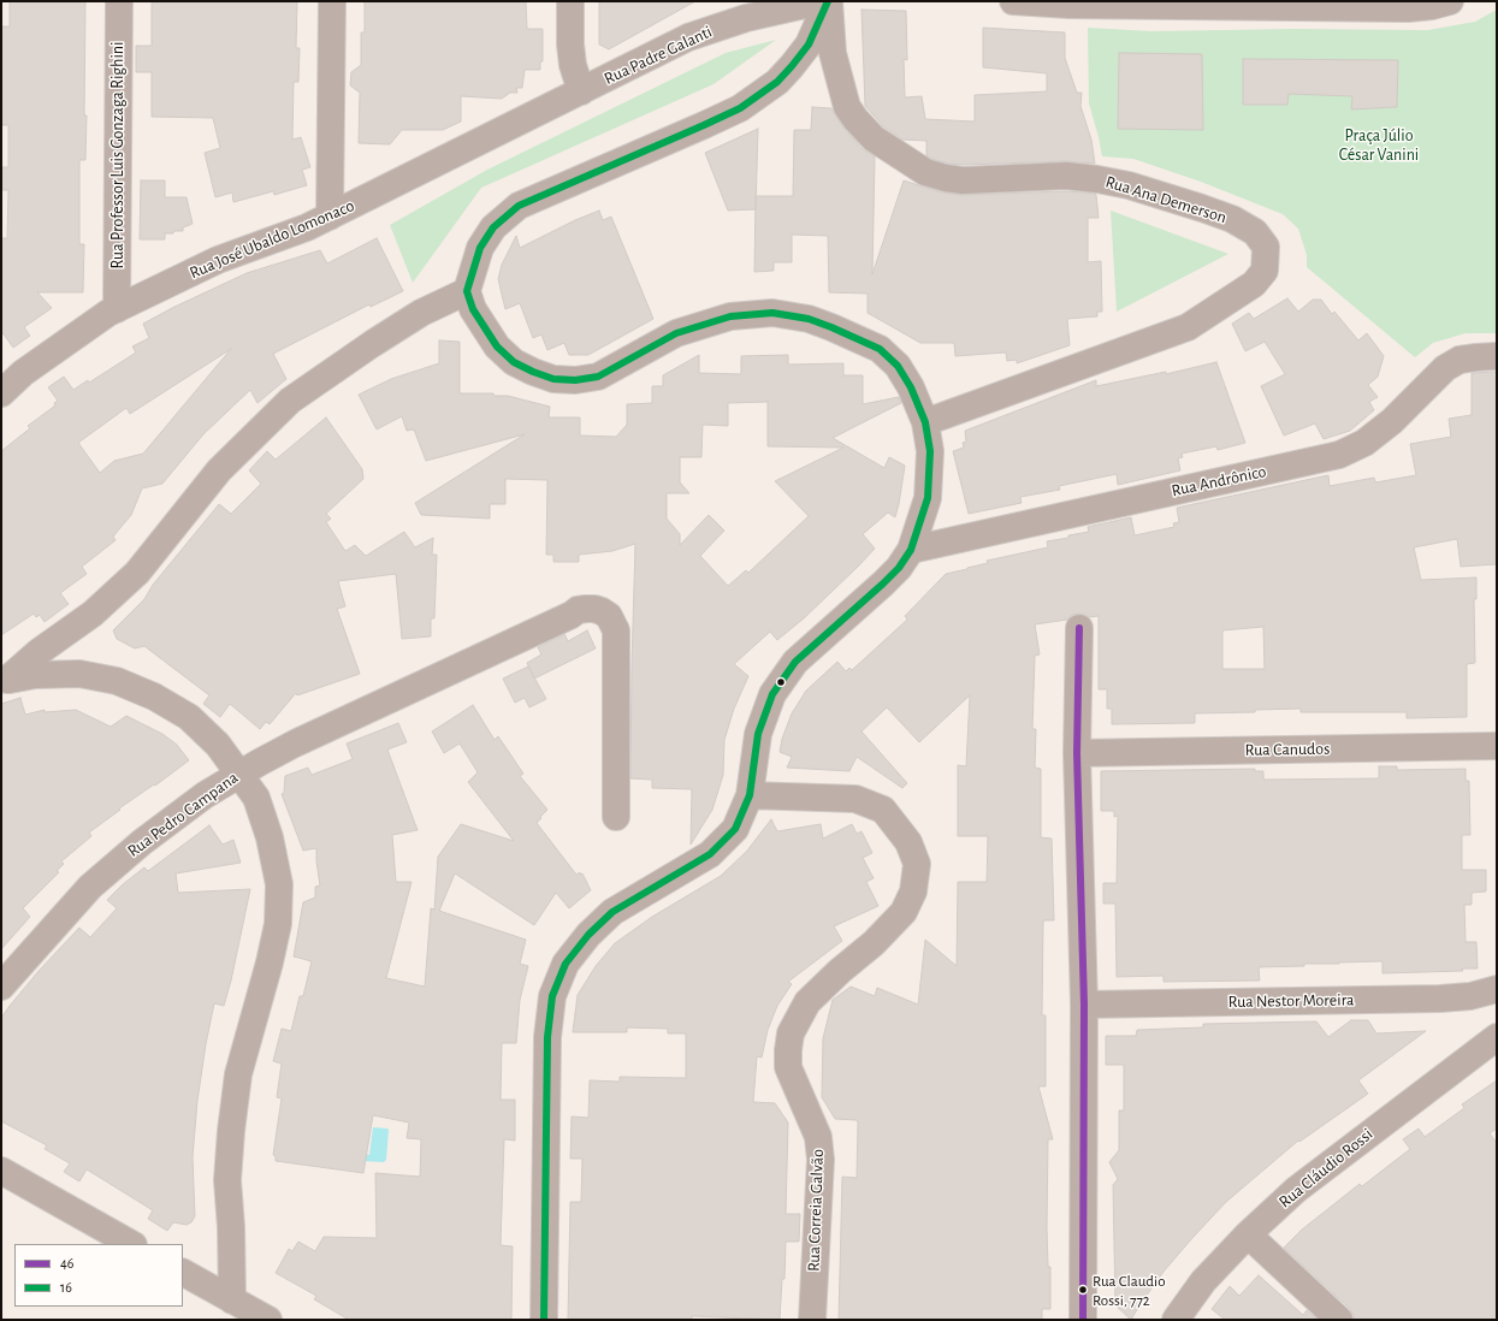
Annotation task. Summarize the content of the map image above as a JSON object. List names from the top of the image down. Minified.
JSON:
{"streets":{"street":["Rua Padre Galanti","Rua Professor Luis Gonzaga Righini","Rua Ana Demerson","Rua José Ubaldo Lomonaco","Rua Andrônico","Rua Canudos","Rua Pedro Campana","Rua Nestor Moreira","Rua Cláudio Rossi","Rua Correia Galvão"]},"crossings":[["Rua Padre Galanti","Rua José Ubaldo Lomonaco"],["Rua Professor Luis Gonzaga Righini","Rua José Ubaldo Lomonaco"]],"parks":["Praça Júlio César Vanini"],"places":["Rua Claudio Rossi, 772"],"lines":["transit line 16","transit line 46"],"legend":["46","16"]}
